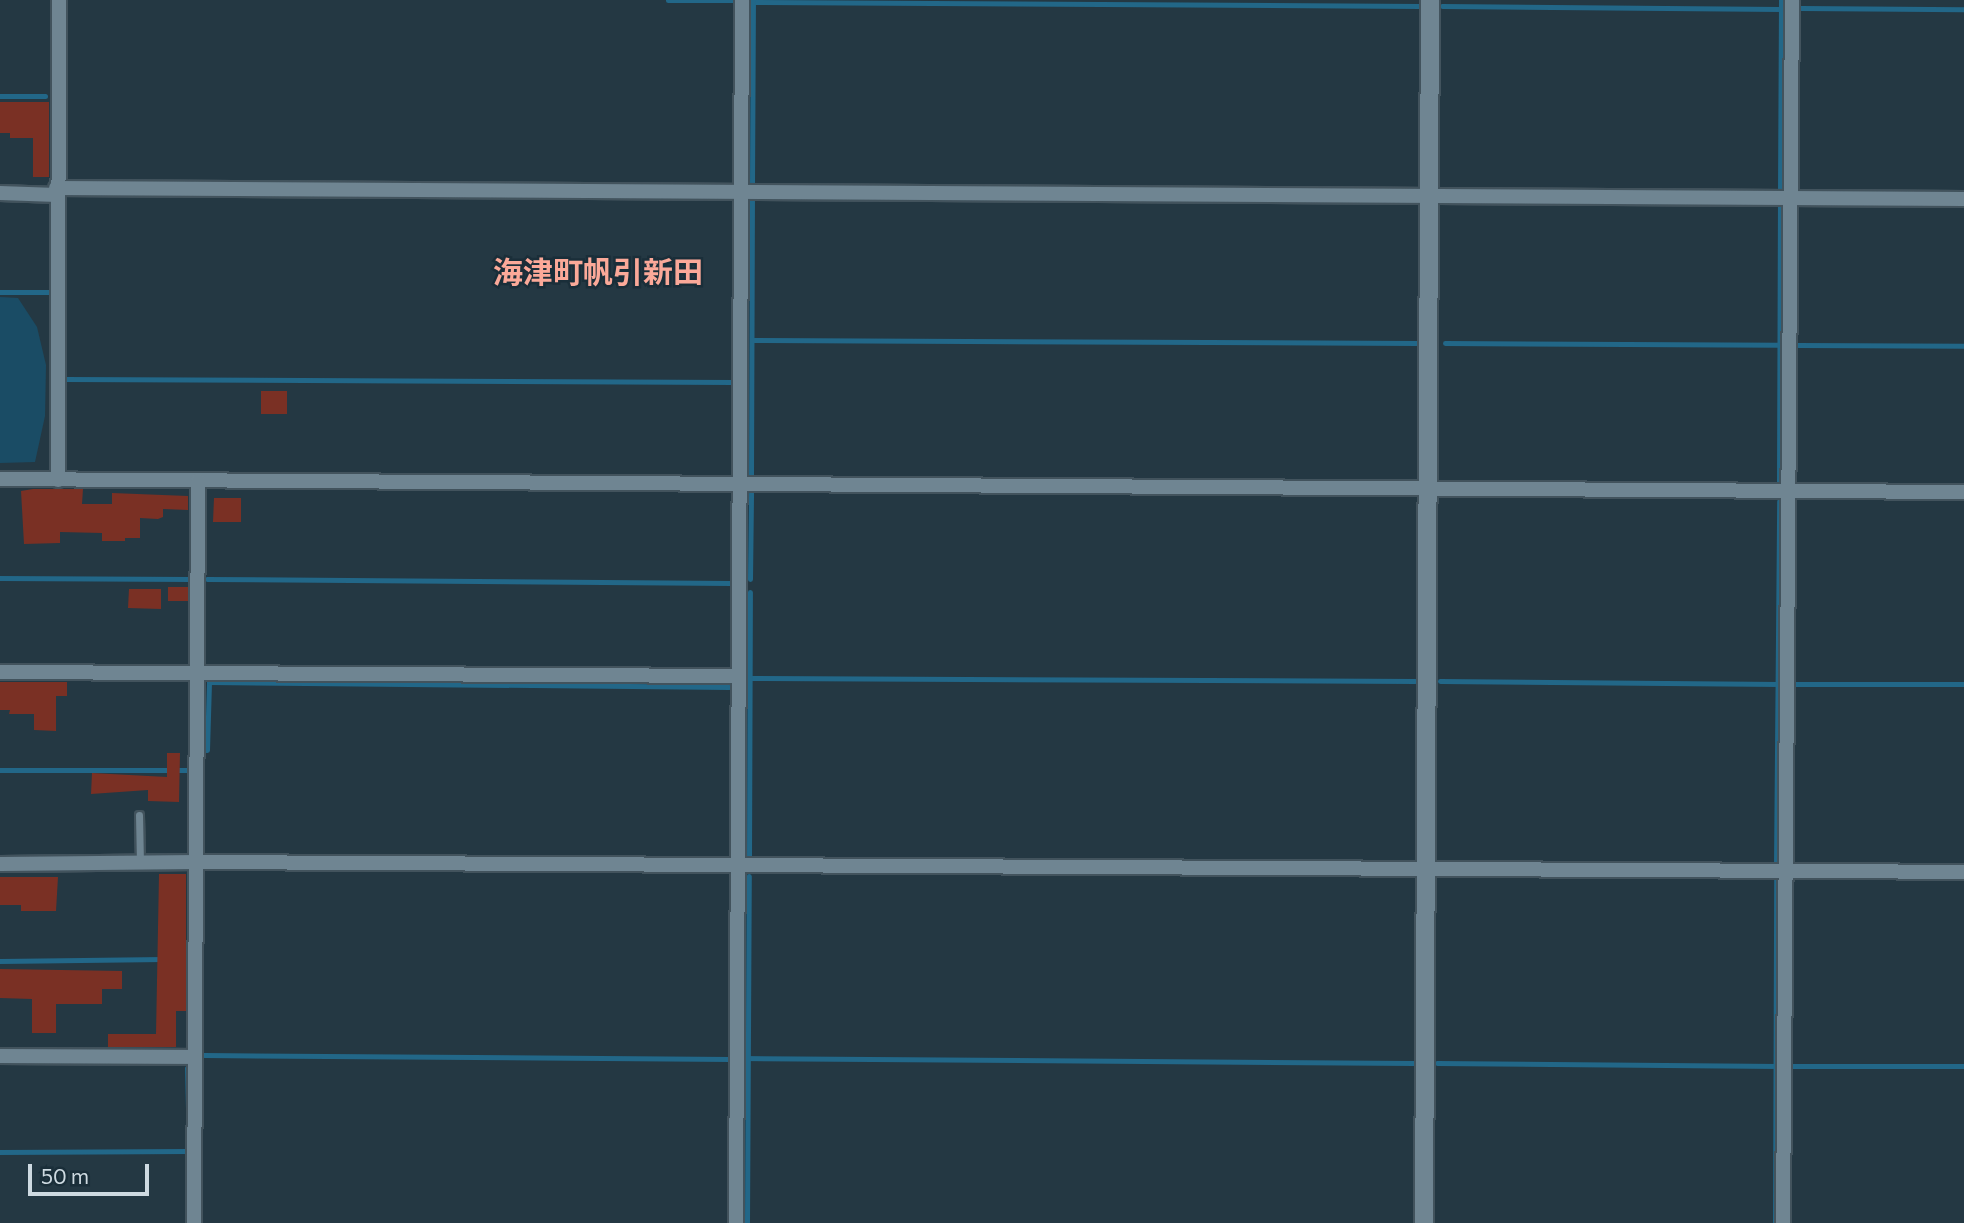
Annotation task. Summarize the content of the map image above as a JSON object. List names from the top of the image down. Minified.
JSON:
{"districts":["海津町帆引新田"],"scale_bar":"50 m"}
